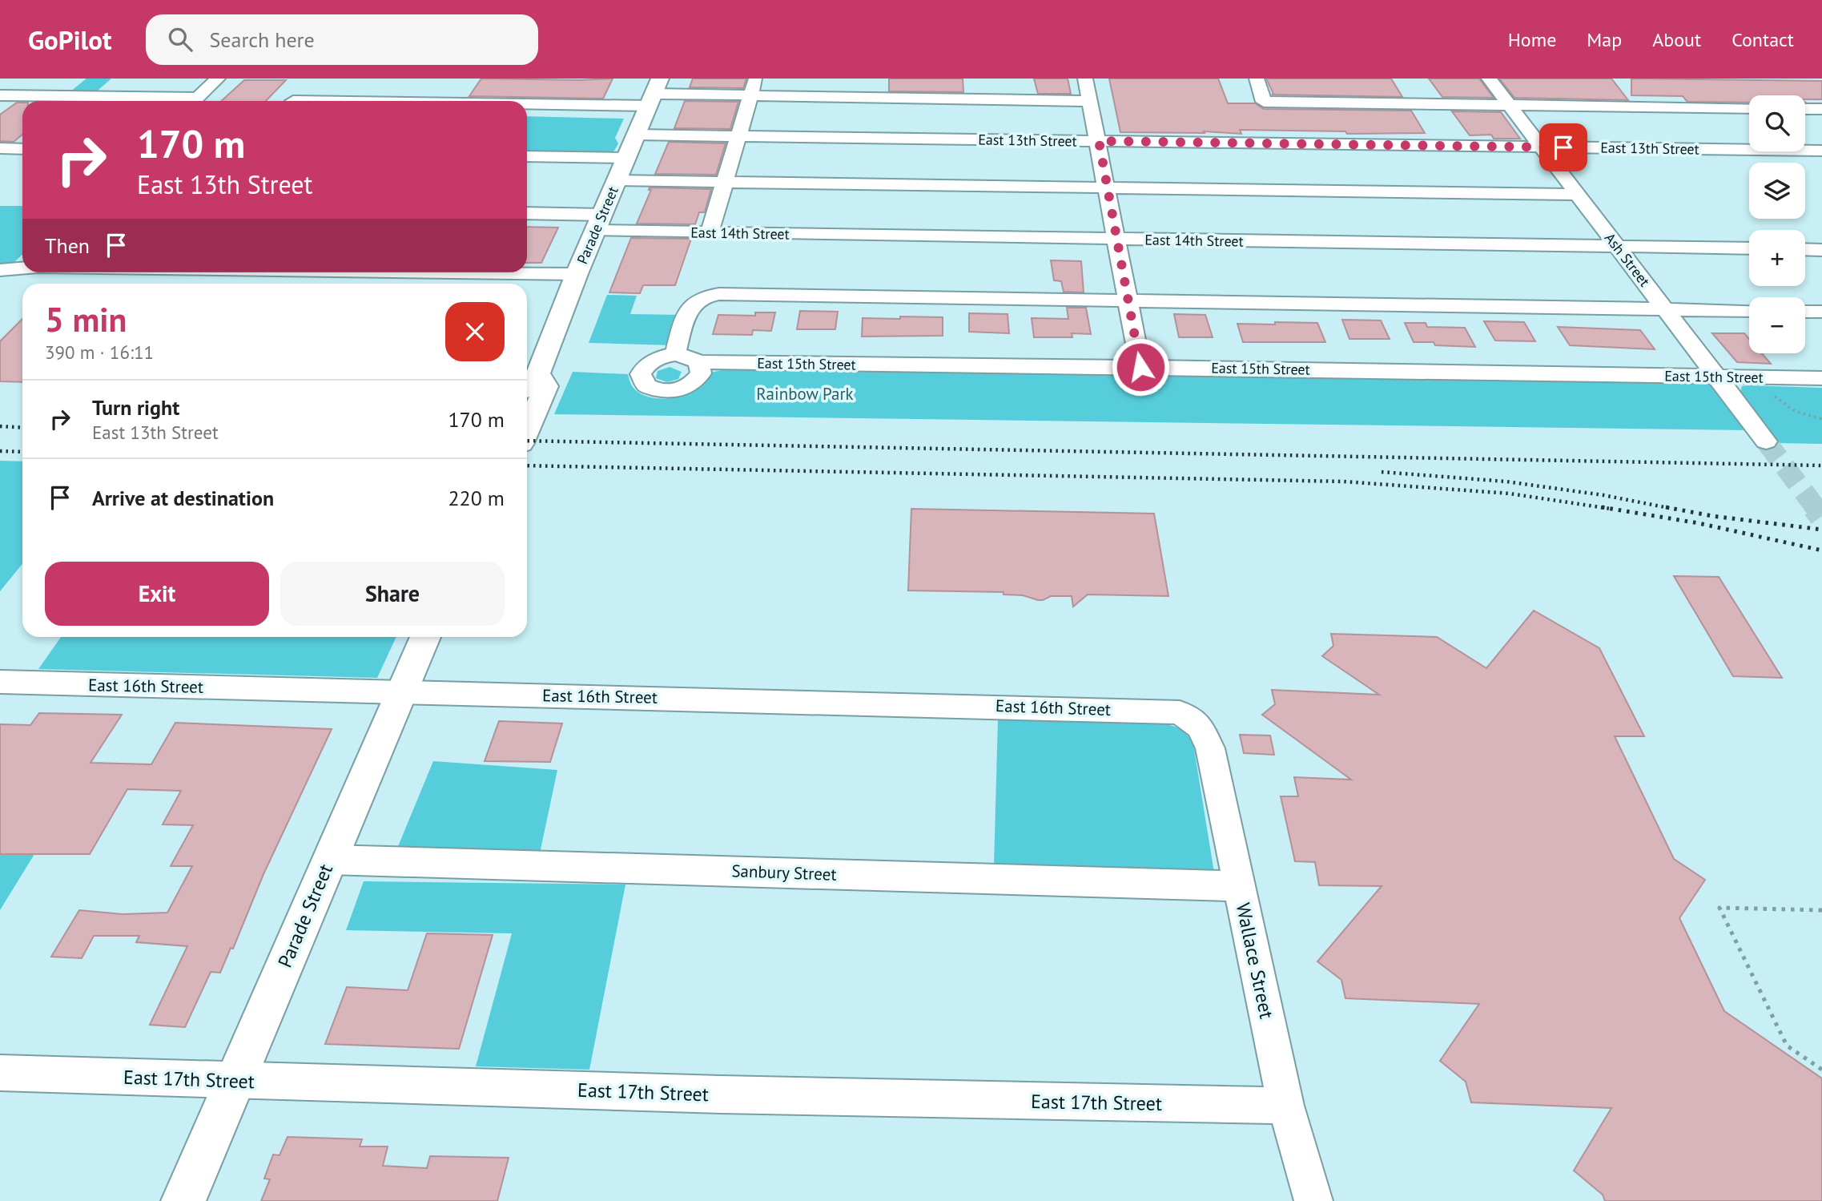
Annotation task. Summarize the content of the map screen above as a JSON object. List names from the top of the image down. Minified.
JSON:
{"streets":{"main road":["Parade Street"],"street":["East 13th Street","East 14th Street","Ash Street","East 15th Street","East 16th Street","Sanbury Street","Wallace Street","East 17th Street"]},"crossings":[["East 13th Street","Parade Street"],["East 13th Street","Ash Street"],["Parade Street","East 14th Street"],["Parade Street","East 16th Street"],["Parade Street","Sanbury Street"],["Parade Street","East 17th Street"],["East 14th Street","Ash Street"],["Ash Street","East 15th Street"],["East 16th Street","Wallace Street"],["Sanbury Street","Wallace Street"],["Wallace Street","East 17th Street"]],"parks":["Rainbow Park"],"page":{"header":"GoPilot","search":"Search here","nav":["Home","Map","About","Contact"],"map_buttons":["+","−"],"turn":["170 m","East 13th Street"],"then":"Then","heading":["5 min","390 m · 16:11"],"list":[{"name":"Turn right","note":"East 13th Street","value":"170 m"},{"name":"Arrive at destination","value":"220 m"}],"buttons":["Exit","Share"]}}
